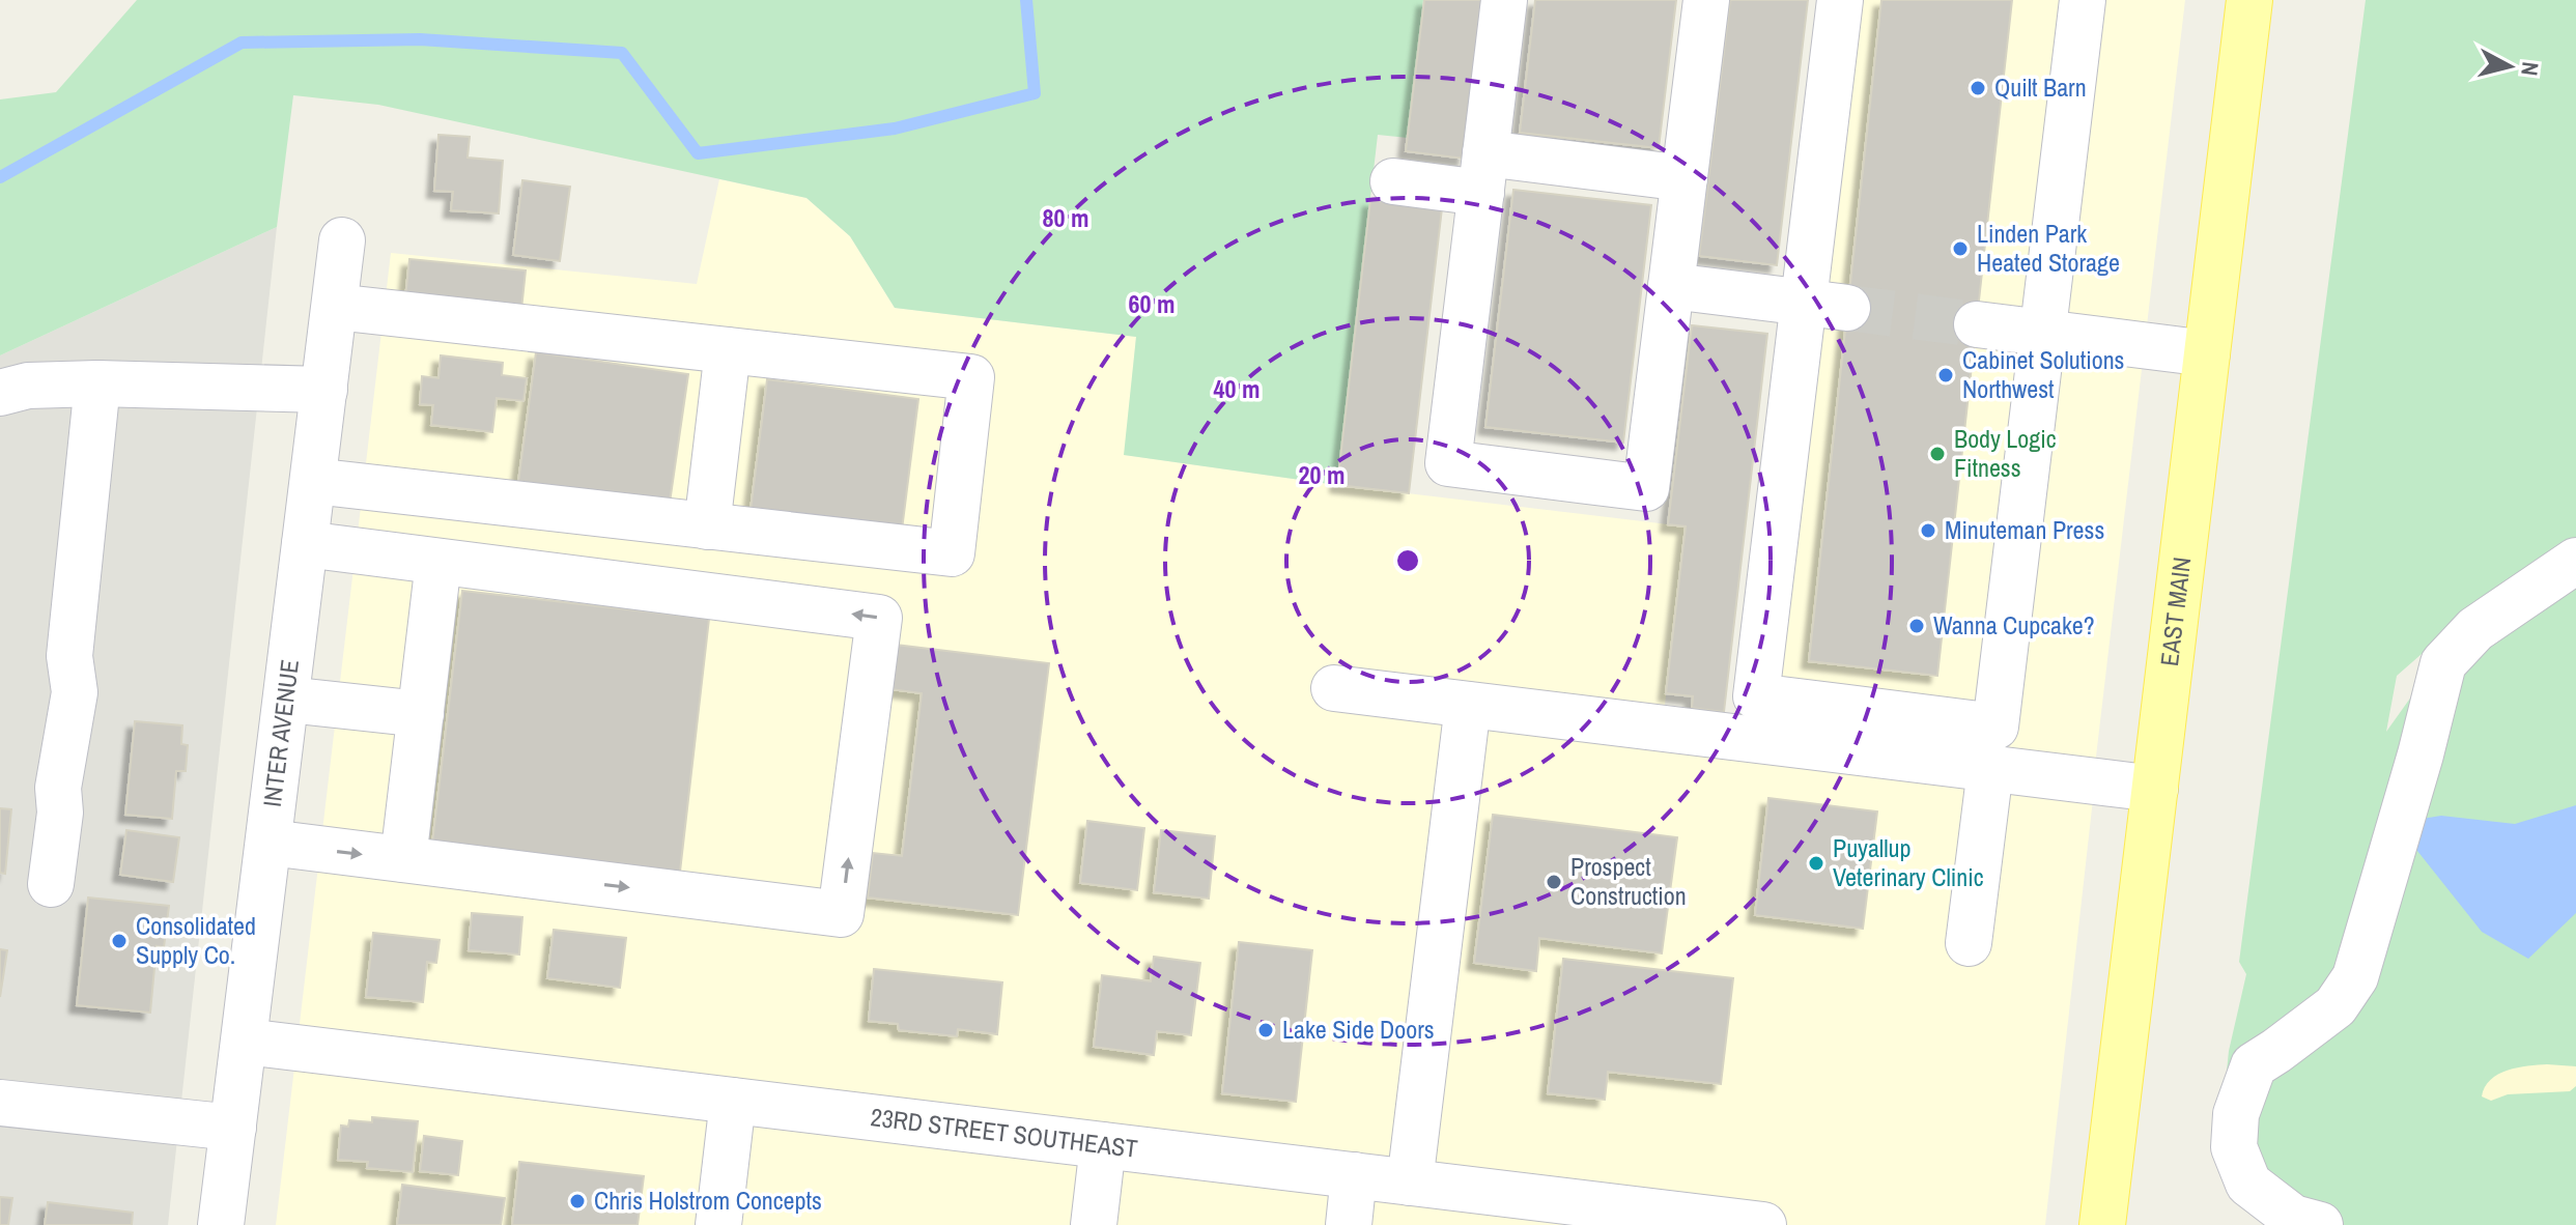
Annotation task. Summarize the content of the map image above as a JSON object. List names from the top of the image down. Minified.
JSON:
{"streets":{"main road":["EAST MAIN"],"street":["INTER AVENUE","23RD STREET SOUTHEAST"]},"crossings":[["INTER AVENUE","23RD STREET SOUTHEAST"]],"places":["Quilt Barn","Linden Park Heated Storage","Cabinet Solutions Northwest","Body Logic Fitness","Minuteman Press","Wanna Cupcake?","Puyallup Veterinary Clinic","Prospect Construction","Consolidated Supply Co.","Lake Side Doors","Chris Holstrom Concepts"],"north":"right","rings":["80 m","60 m","40 m","20 m"]}
